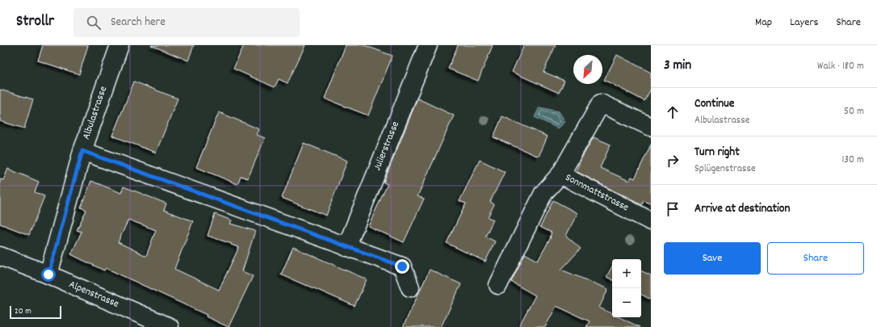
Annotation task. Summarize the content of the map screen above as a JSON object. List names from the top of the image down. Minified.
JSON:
{"streets":{"street":["Albulastrasse","Julierstrasse","Sonnmattstrasse","Alpenstrasse"]},"crossings":[["Albulastrasse","Alpenstrasse"]],"scale_bar":"20 m","north":"bottom left","page":{"header":"Strollr","search":"Search here","nav":["Map","Layers","Share"],"heading":["3 min","Walk · 180 m"],"list":[["Continue","Albulastrasse","50 m"],["Turn right","Splügenstrasse","130 m"],"Arrive at destination"],"buttons":["Save","Share"],"map_buttons":["+","−"],"scale":"20 m"}}
